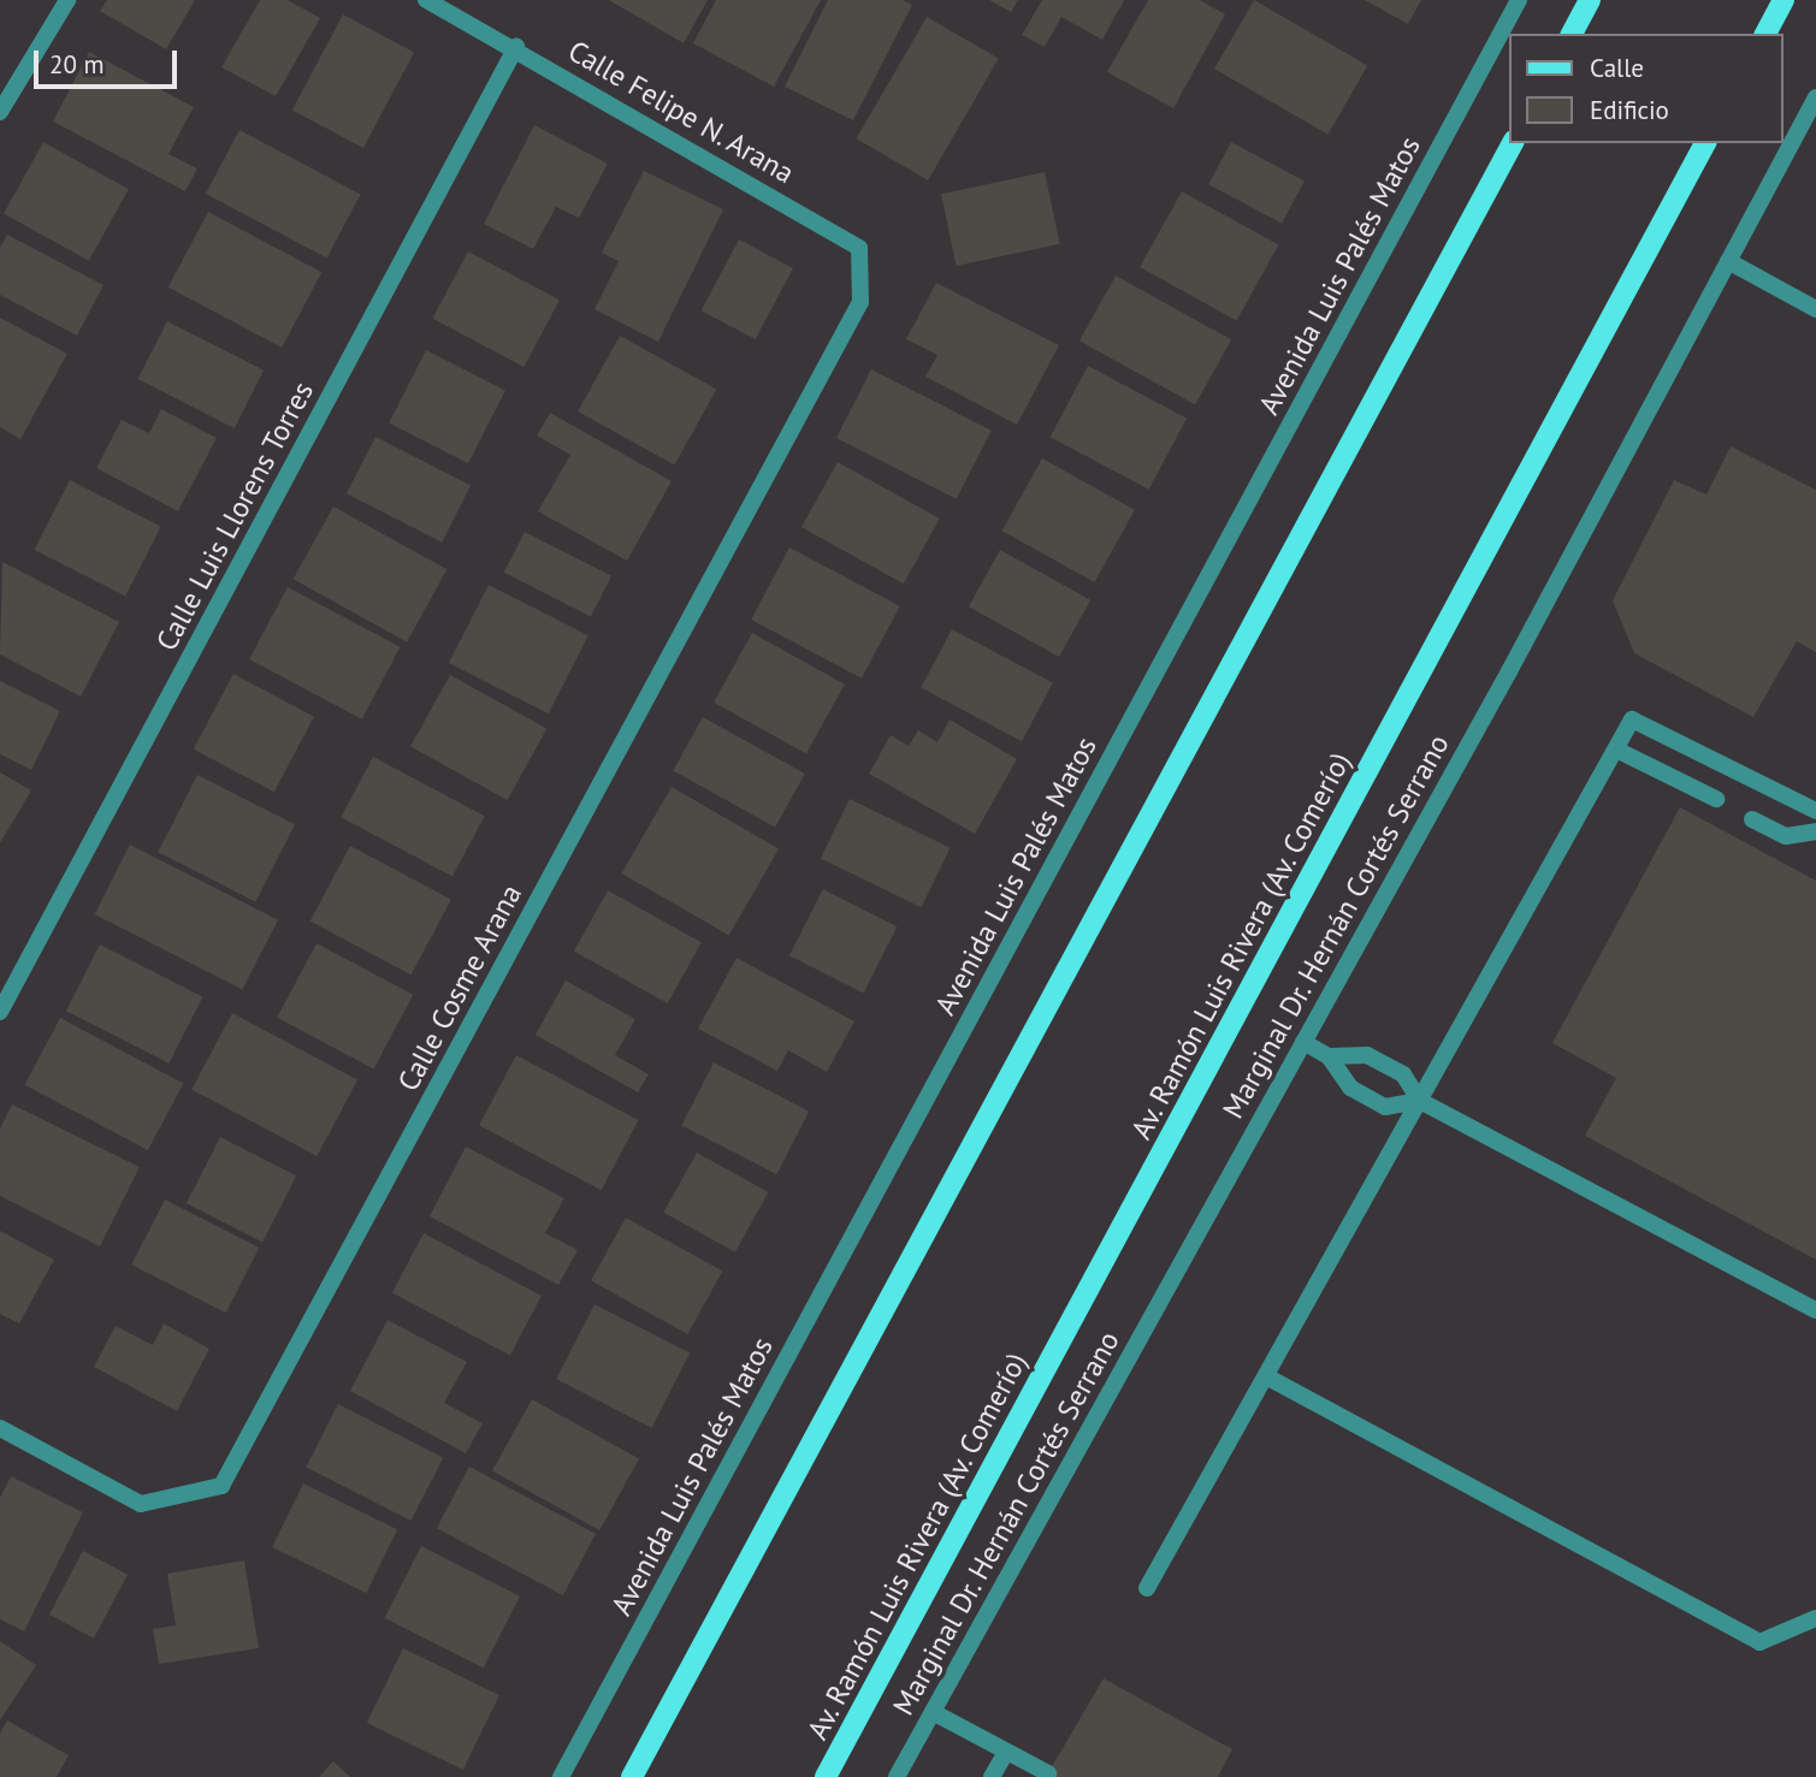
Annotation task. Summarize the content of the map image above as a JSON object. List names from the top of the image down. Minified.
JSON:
{"streets":{"main road":["Av. Ramón Luis Rivera (Av. Comerío)"],"street":["Calle Felipe N. Arana","Avenida Luis Palés Matos","Calle Luis Llorens Torres","Marginal Dr. Hernán Cortés Serrano","Calle Cosme Arana"]},"crossings":[["Calle Felipe N. Arana","Calle Luis Llorens Torres"],["Calle Felipe N. Arana","Calle Cosme Arana"]],"legend":["Calle","Edificio"],"scale_bar":"20 m"}
